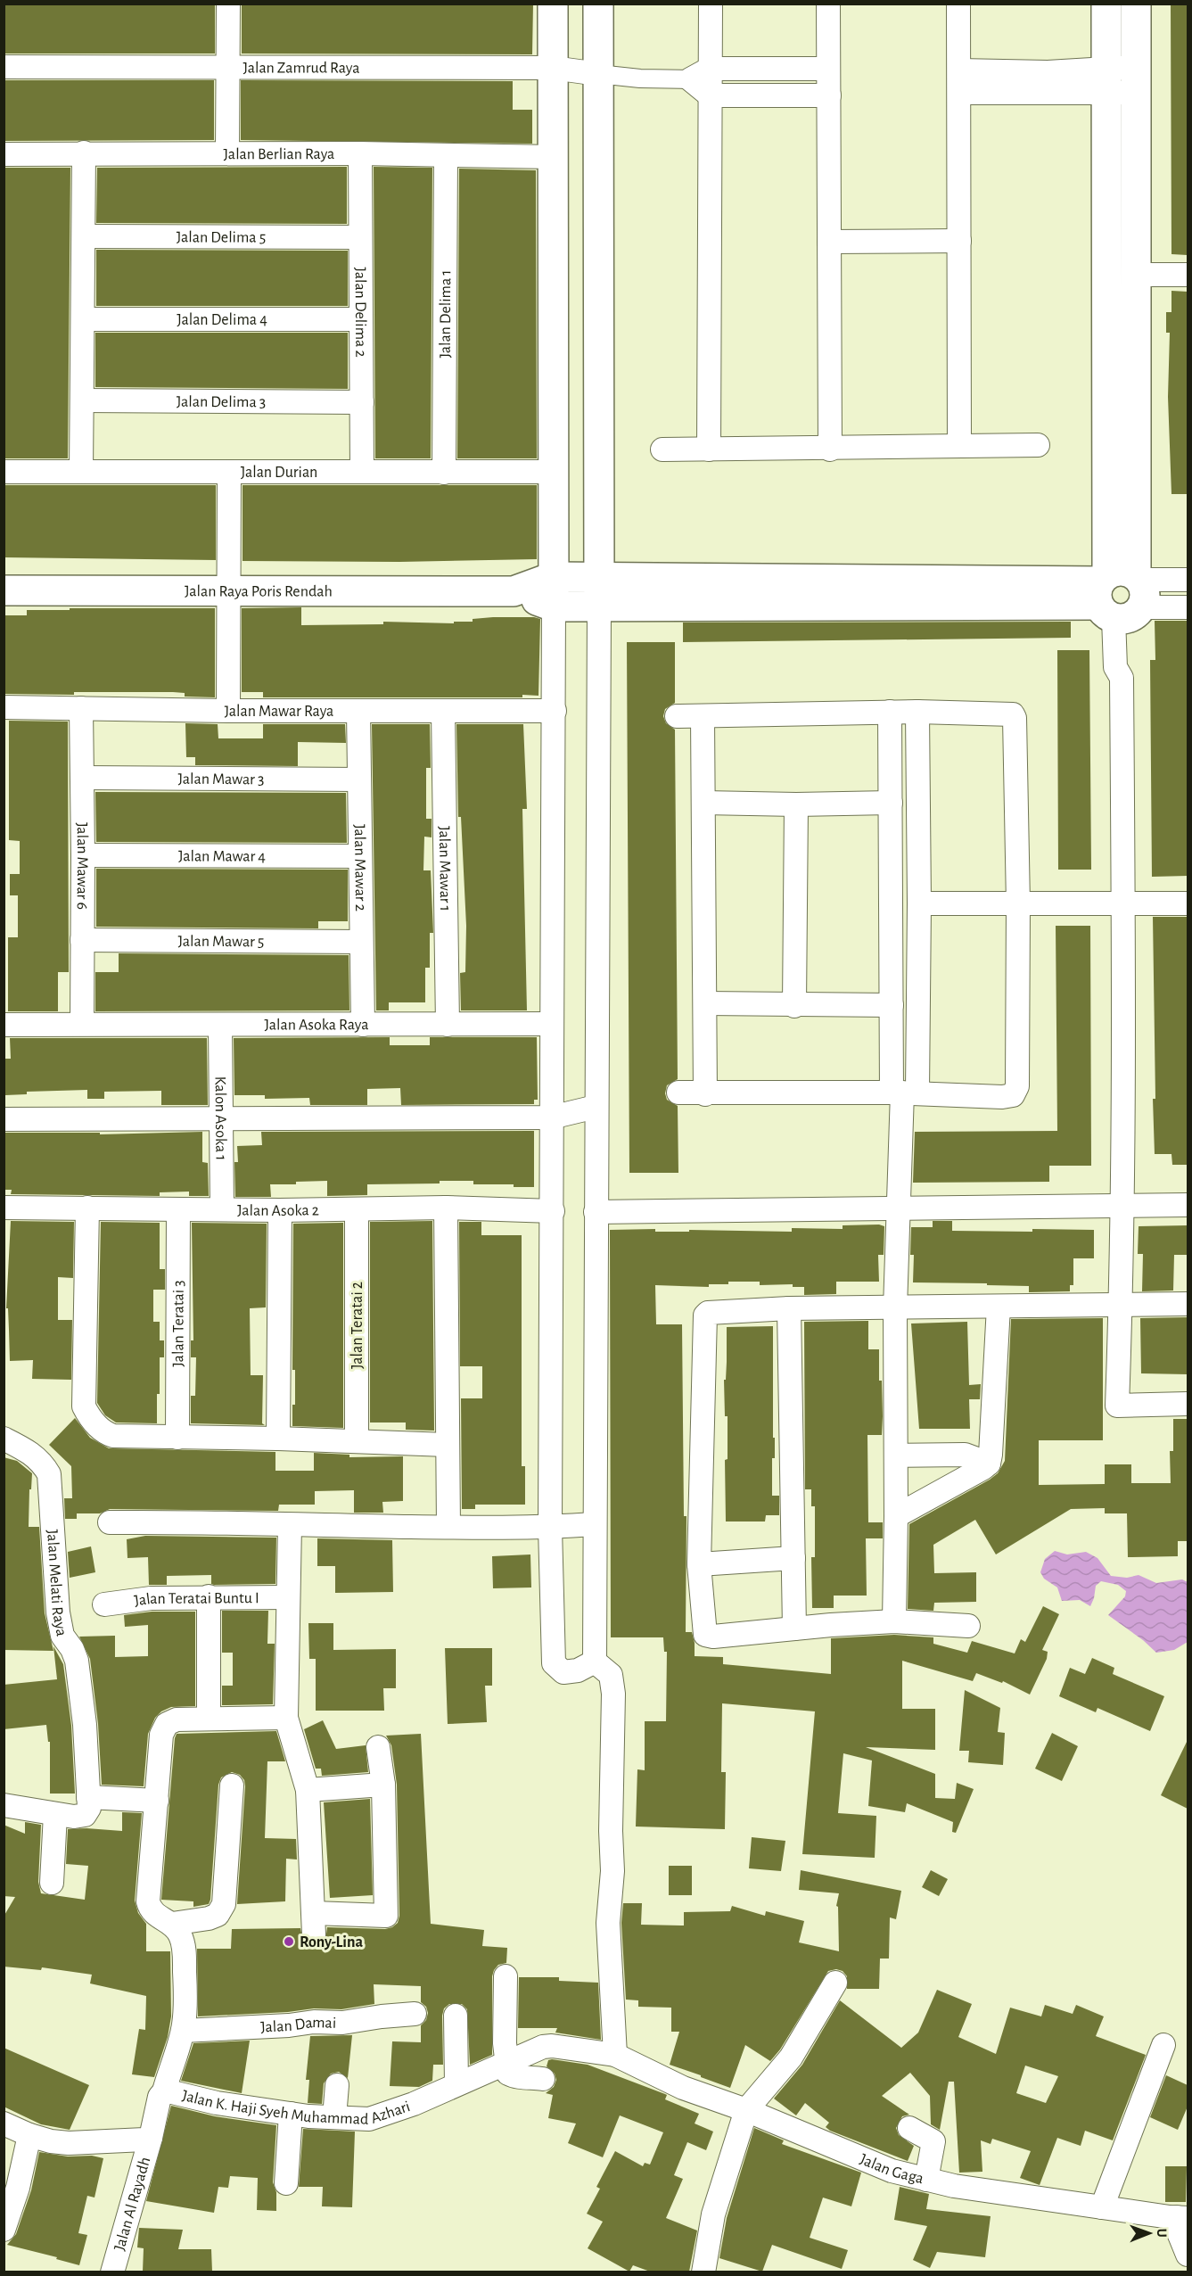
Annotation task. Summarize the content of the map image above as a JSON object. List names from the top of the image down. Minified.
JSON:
{"streets":{"street":["Jalan Zamrud Raya","Jalan Berlian Raya","Jalan Delima 5","Jalan Delima 2","Jalan Delima 1","Jalan Delima 4","Jalan Delima 3","Jalan Durian","Jalan Raya Poris Rendah","Jalan Mawar Raya","Jalan Mawar 3","Jalan Mawar 4","Jalan Mawar 6","Jalan Mawar 2","Jalan Mawar 1","Jalan Mawar 5","Jalan Asoka Raya","Kalon Asoka 1","Jalan Asoka 2","Jalan Teratai 3","Jalan Teratai 2","Jalan Melati Raya","Jalan Teratai Buntu I","Jalan Damai","Jalan K. Haji Syeh Muhammad Azhari","Jalan Gaga","Jalan Al Rayadh"]},"crossings":[["Jalan Berlian Raya","Jalan Delima 2"],["Jalan Berlian Raya","Jalan Delima 1"],["Jalan Delima 5","Jalan Delima 2"],["Jalan Delima 2","Jalan Delima 4"],["Jalan Delima 2","Jalan Delima 3"],["Jalan Delima 2","Jalan Durian"],["Jalan Delima 1","Jalan Durian"],["Jalan Mawar Raya","Jalan Mawar 6"],["Jalan Mawar Raya","Jalan Mawar 2"],["Jalan Mawar Raya","Jalan Mawar 1"],["Jalan Mawar 3","Jalan Mawar 6"],["Jalan Mawar 3","Jalan Mawar 2"],["Jalan Mawar 4","Jalan Mawar 6"],["Jalan Mawar 4","Jalan Mawar 2"],["Jalan Mawar 6","Jalan Mawar 5"],["Jalan Mawar 6","Jalan Asoka Raya"],["Jalan Mawar 2","Jalan Mawar 5"],["Jalan Mawar 2","Jalan Asoka Raya"],["Jalan Mawar 1","Jalan Asoka Raya"],["Jalan Asoka Raya","Kalon Asoka 1"],["Kalon Asoka 1","Jalan Asoka 2"],["Jalan Asoka 2","Jalan Teratai 3"],["Jalan Asoka 2","Jalan Teratai 2"],["Jalan K. Haji Syeh Muhammad Azhari","Jalan Gaga"],["Jalan K. Haji Syeh Muhammad Azhari","Jalan Al Rayadh"]],"places":["Rony-Lina"],"north":"right"}
